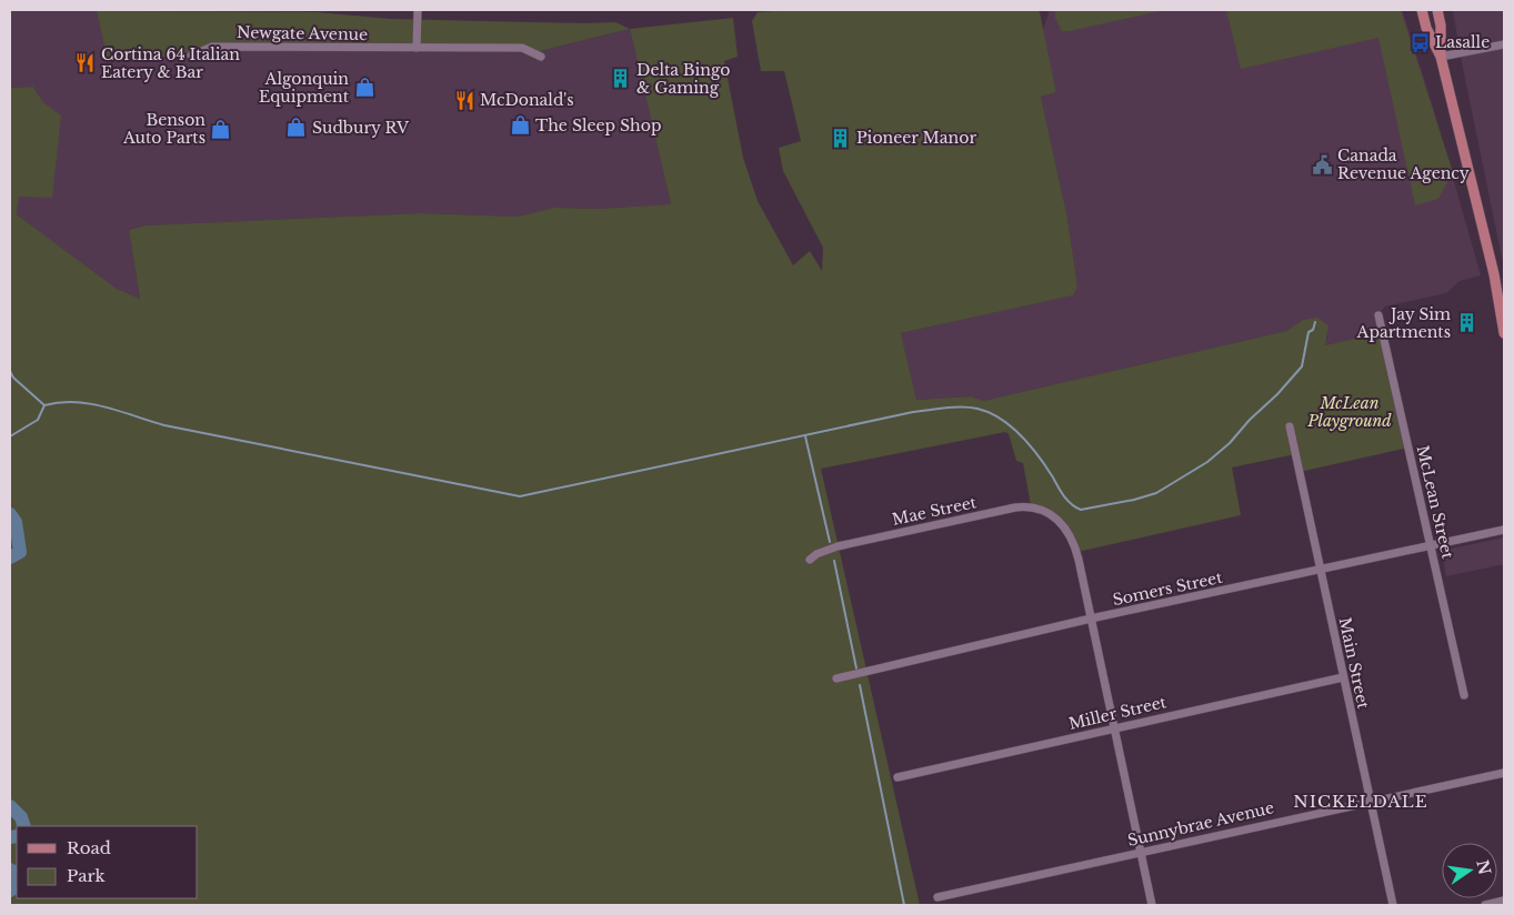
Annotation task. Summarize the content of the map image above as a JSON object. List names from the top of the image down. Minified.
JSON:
{"streets":{"street":["Newgate Avenue","McLean Street","Mae Street","Somers Street","Main Street","Miller Street","Sunnybrae Avenue"]},"crossings":[["McLean Street","Somers Street"],["Mae Street","Somers Street"],["Somers Street","Main Street"],["Main Street","Miller Street"],["Main Street","Sunnybrae Avenue"]],"districts":["NICKELDALE"],"parks":["McLean Playground"],"places":{"bus stop":["Lasalle"],"restaurant":["Cortina 64 Italian Eatery & Bar","McDonald's"],"building":["Delta Bingo & Gaming","Pioneer Manor","Jay Sim Apartments"],"shop":["Algonquin Equipment","The Sleep Shop","Sudbury RV","Benson Auto Parts"],"public building":["Canada Revenue Agency"]},"legend":["Road","Park"],"north":"right"}
